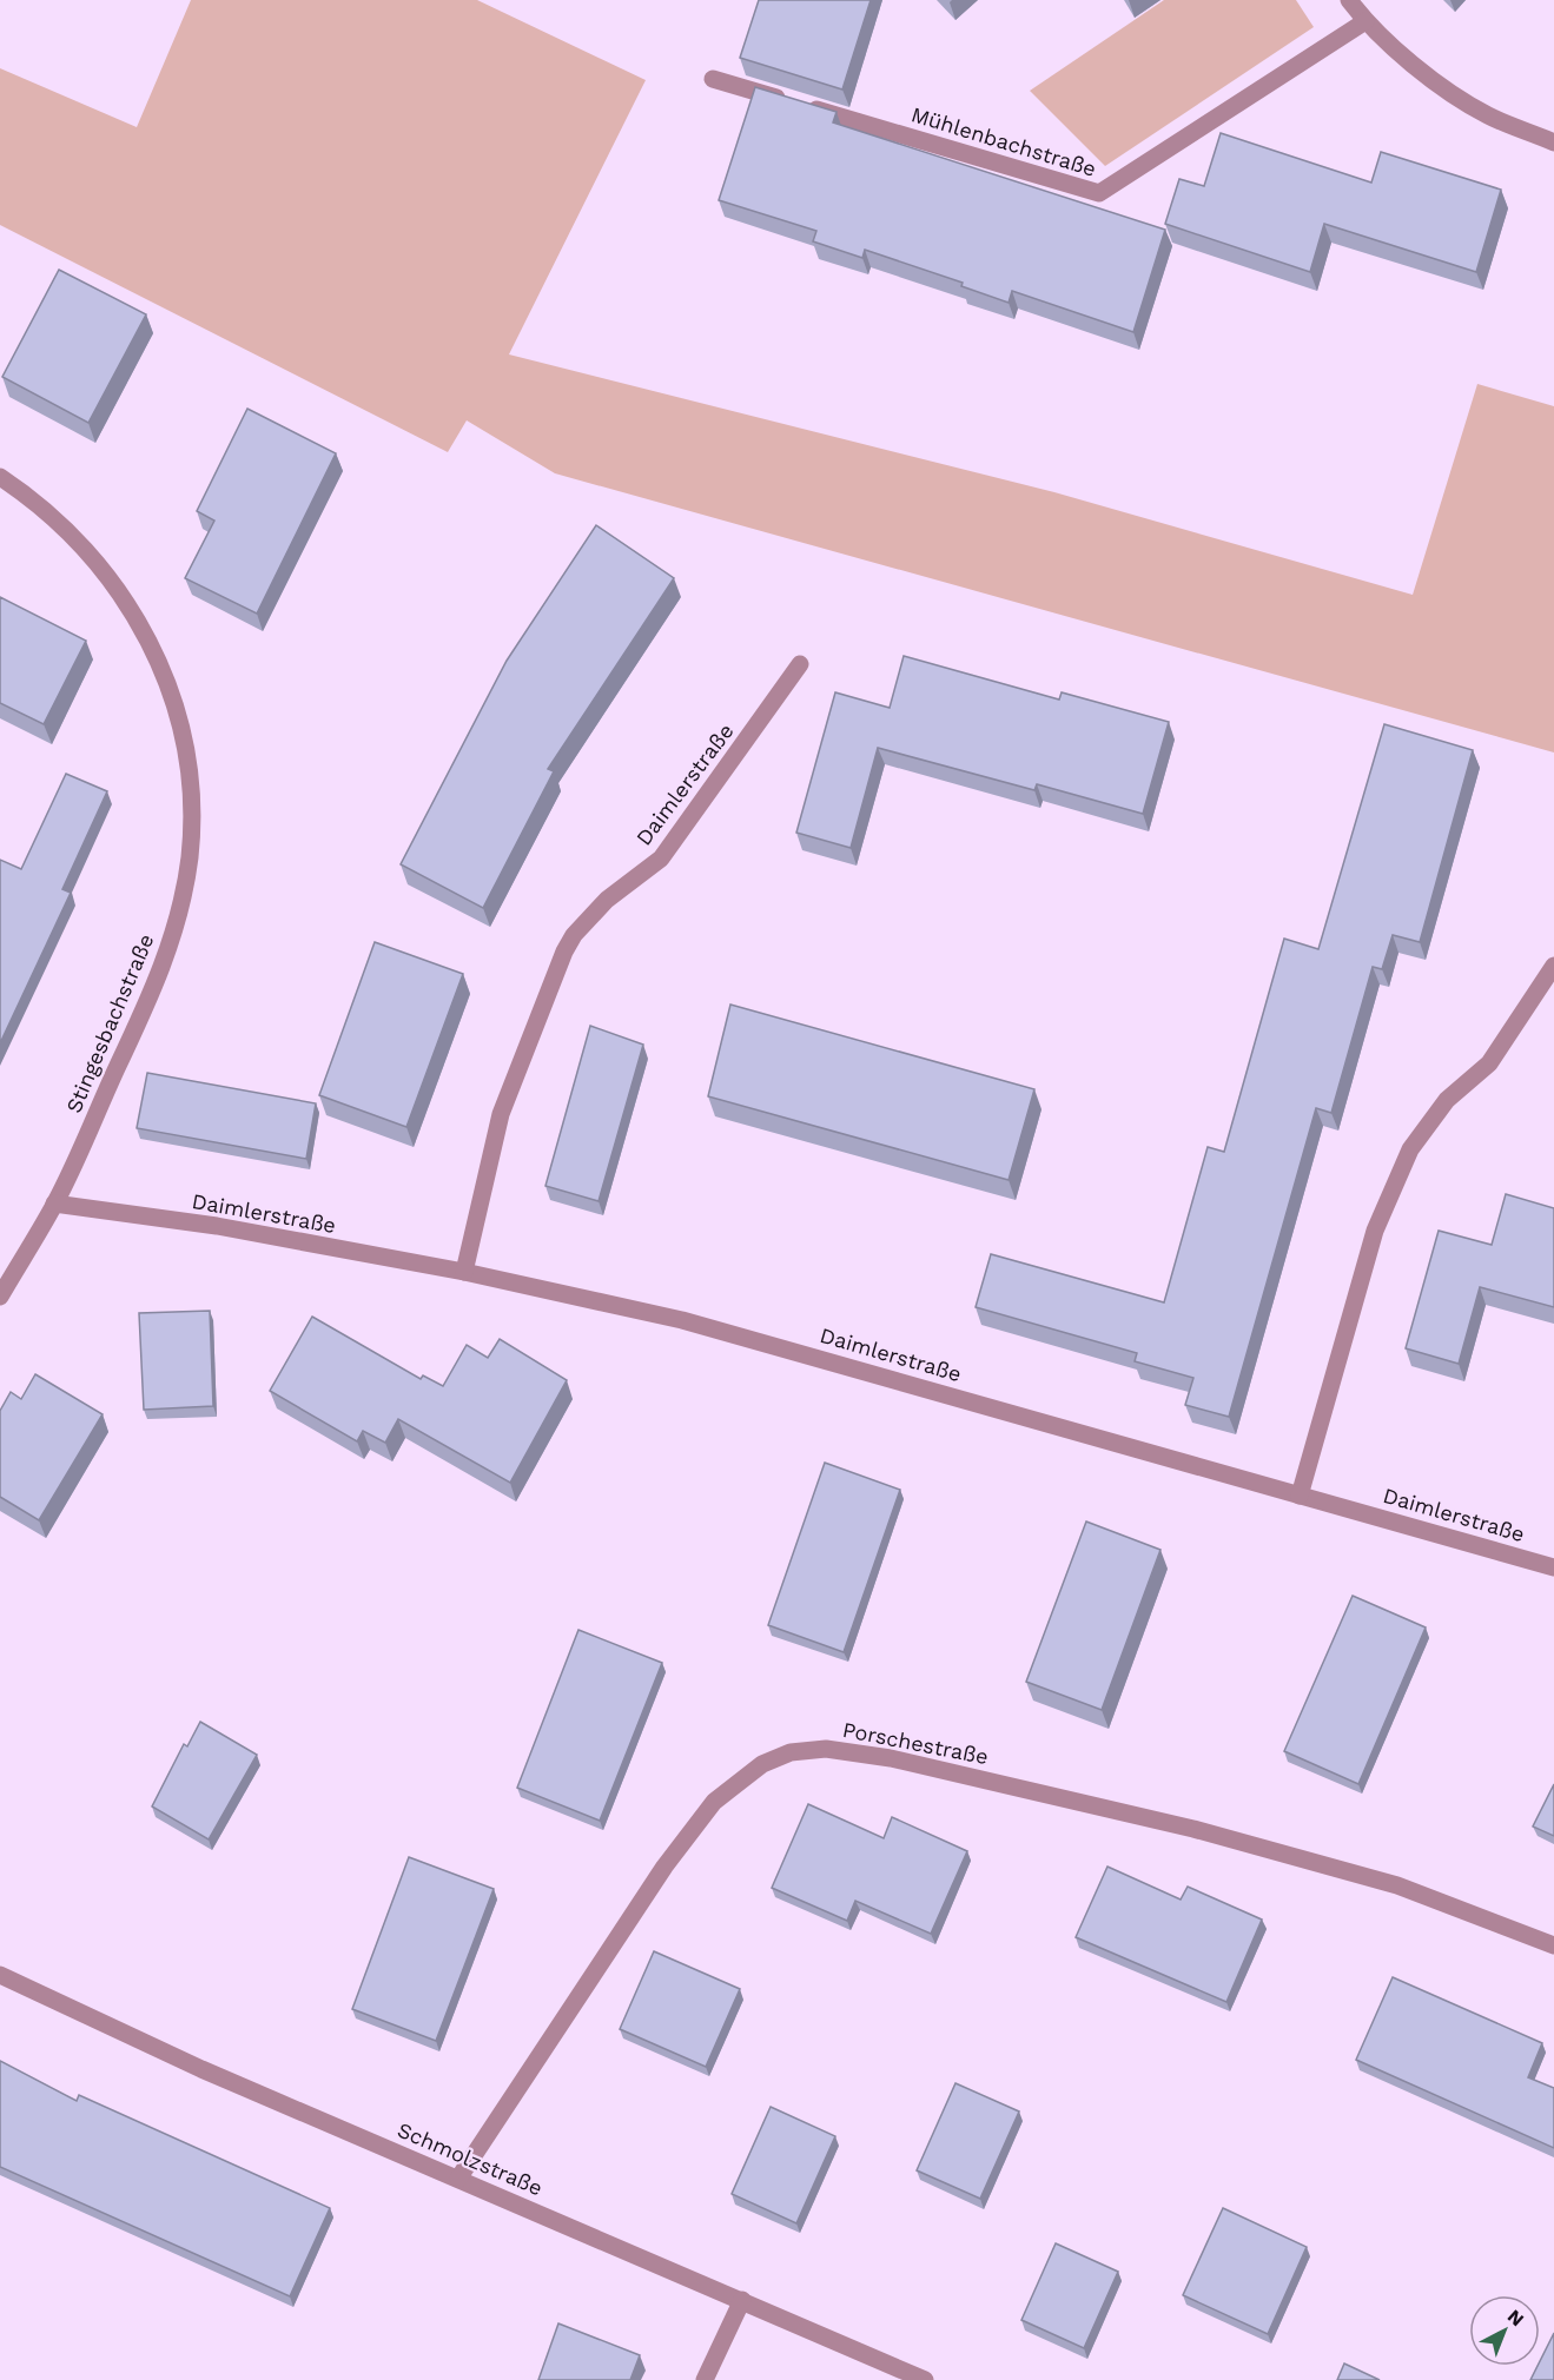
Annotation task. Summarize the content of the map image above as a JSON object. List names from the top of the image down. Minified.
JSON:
{"streets":{"street":["Mühlenbachstraße","Daimlerstraße","Stingesbachstraße","Porschestraße","Schmolzstraße"]},"crossings":[["Daimlerstraße","Stingesbachstraße"],["Porschestraße","Schmolzstraße"]],"north":"top right"}
